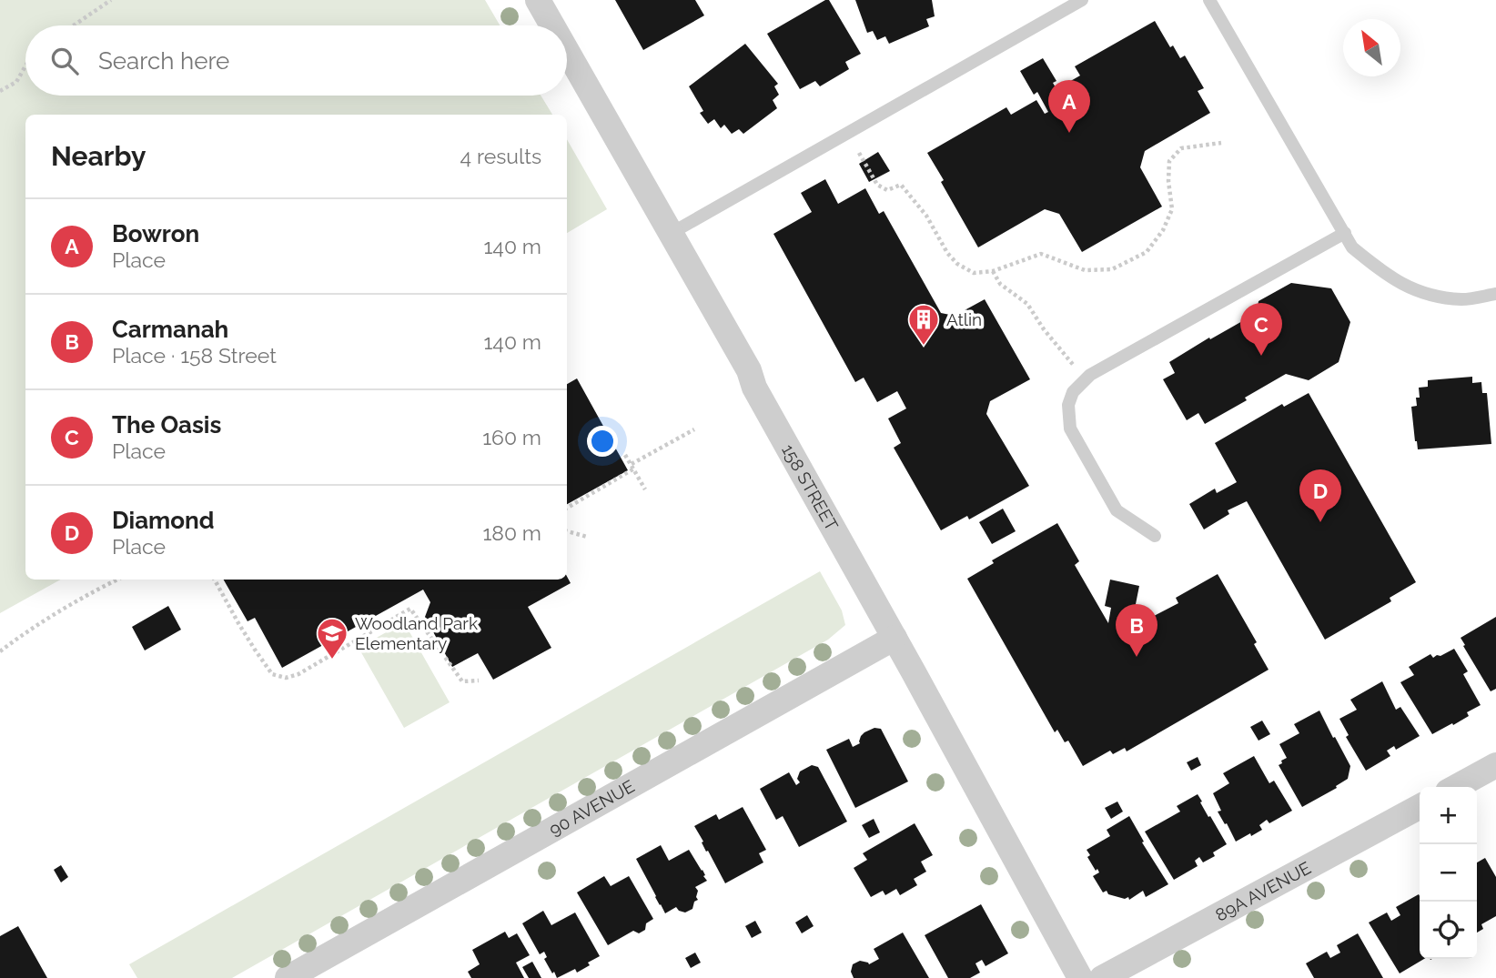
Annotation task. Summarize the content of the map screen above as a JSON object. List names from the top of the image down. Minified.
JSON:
{"streets":{"street":["158 STREET","90 AVENUE","89A AVENUE"]},"crossings":[["158 STREET","90 AVENUE"]],"places":{"building":["Atlin"],"school or university":["Woodland Park Elementary"]},"north":"top left","page":{"search":"Search here","pins":["A","C","D","B"],"heading":["Nearby","4 results"],"list":[{"mark":"A","name":"Bowron","note":"Place","value":"140 m"},{"mark":"B","name":"Carmanah","note":"Place · 158 Street","value":"140 m"},{"mark":"C","name":"The Oasis","note":"Place","value":"160 m"},{"mark":"D","name":"Diamond","note":"Place","value":"180 m"}],"map_buttons":["+","−"]}}
